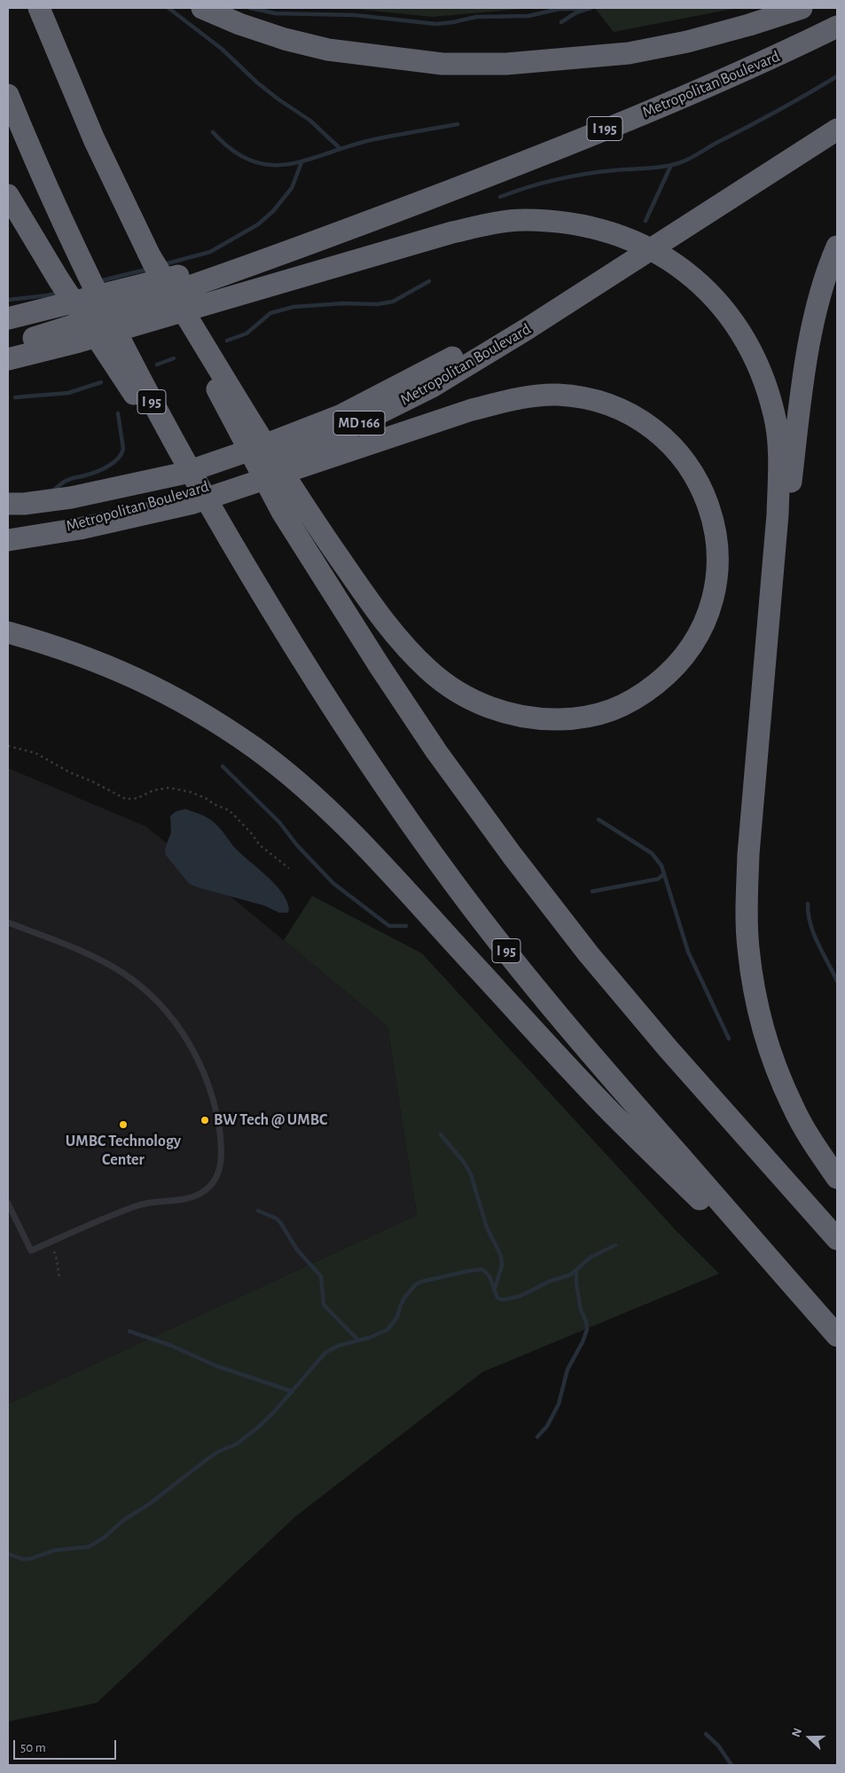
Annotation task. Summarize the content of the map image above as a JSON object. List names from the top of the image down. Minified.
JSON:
{"streets":{"highway":["Metropolitan Boulevard","I 195","I 95","MD 166"]},"places":["BW Tech @ UMBC","UMBC Technology Center"],"scale_bar":"50 m","north":"left"}
